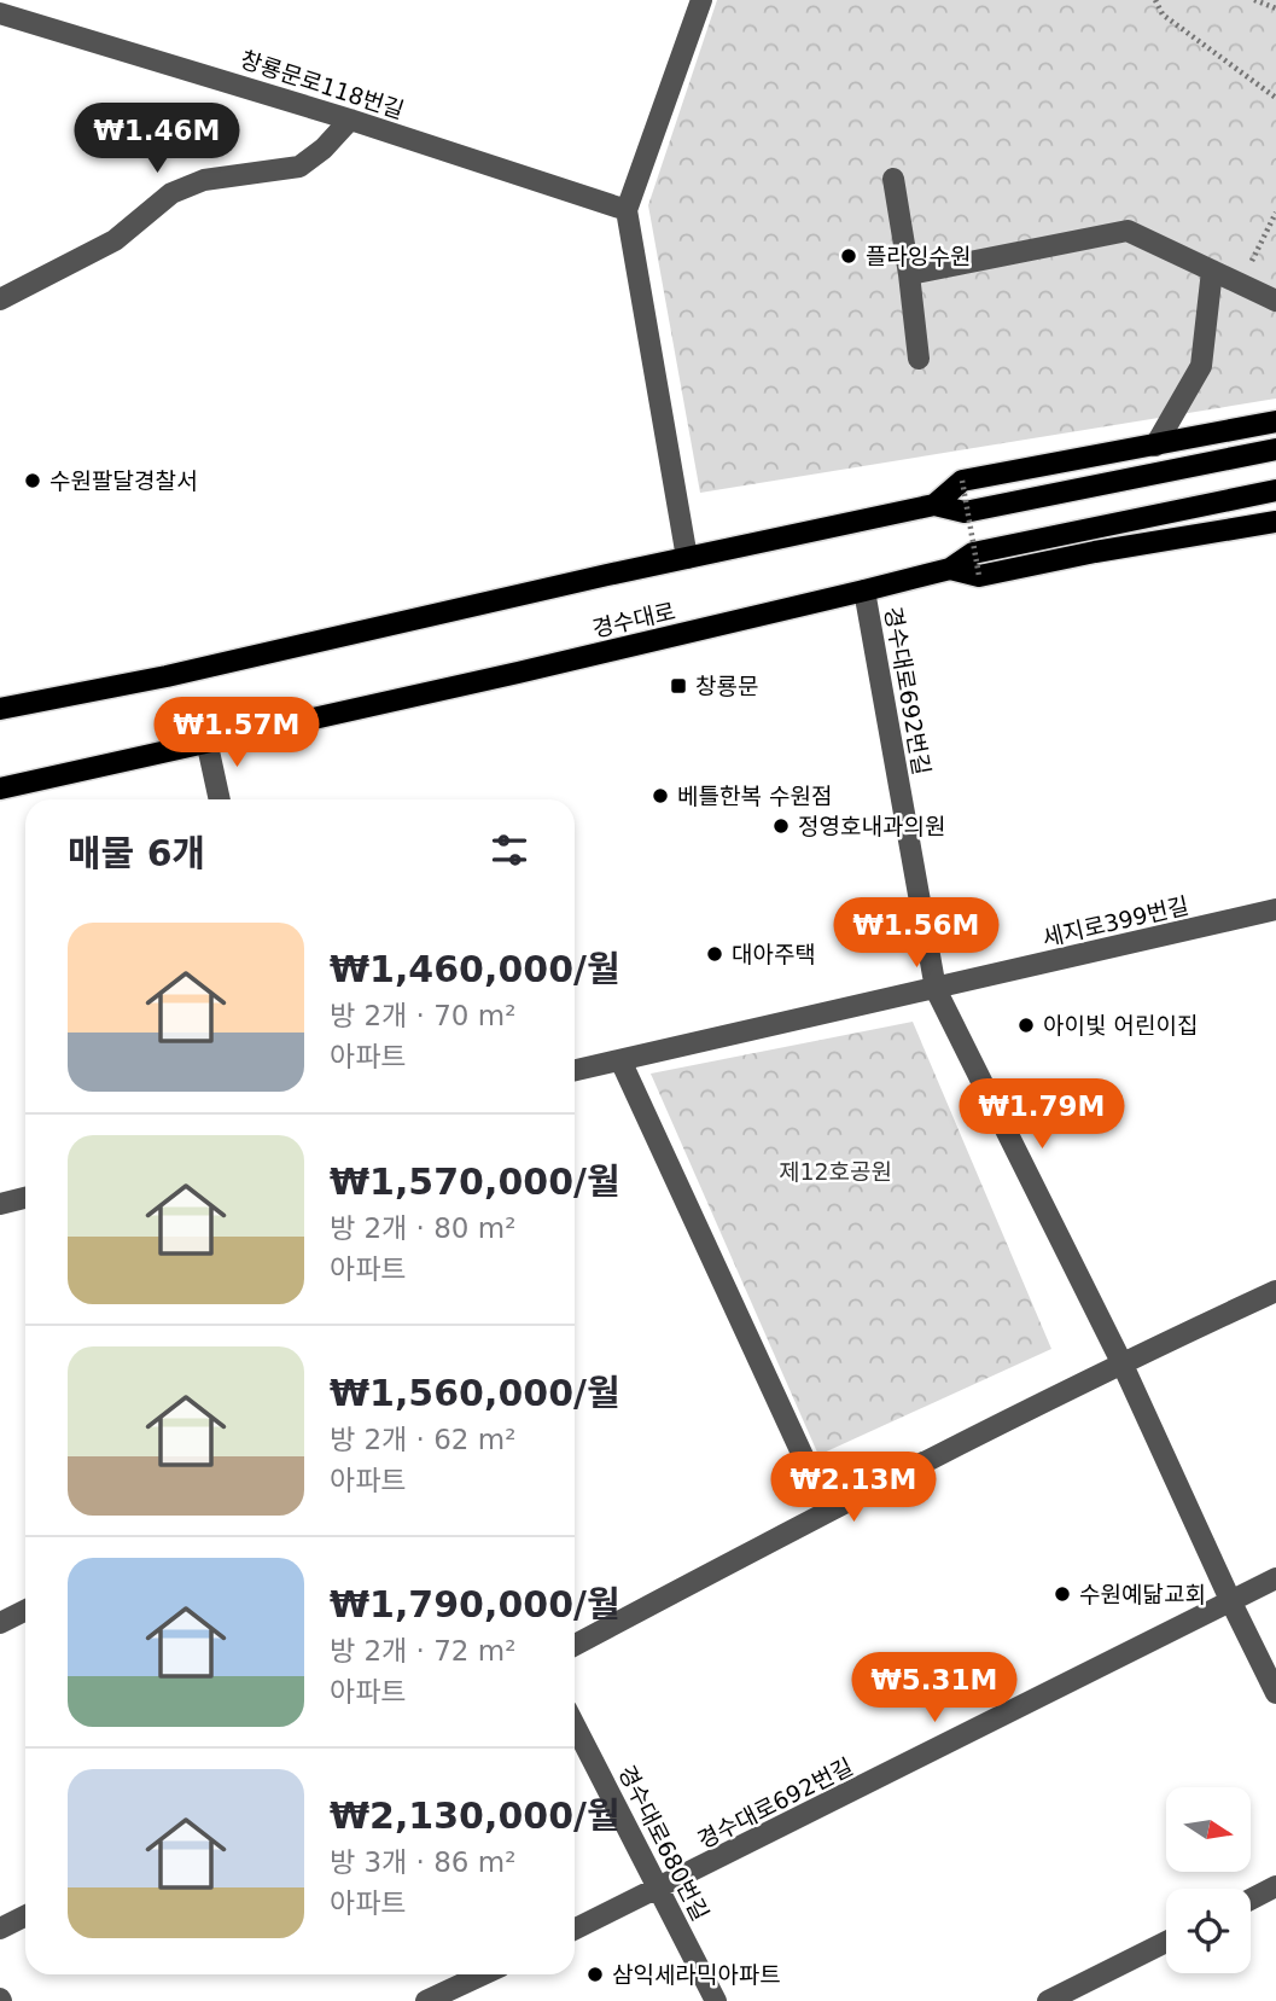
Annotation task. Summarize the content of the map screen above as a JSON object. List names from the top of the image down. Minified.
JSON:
{"streets":{"main road":["경수대로"],"street":["창룡문로118번길","경수대로692번길","세지로399번길","경수대로680번길"]},"crossings":[["경수대로","경수대로692번길"],["경수대로692번길","세지로399번길"],["경수대로692번길","경수대로680번길"]],"parks":["제12호공원"],"places":{"other":["플라잉수원","수원팔달경찰서","베틀한복 수원점","정영호내과의원","대아주택","아이빛 어린이집","수원예닮교회","삼익세라믹아파트"],"transit":["창룡문"]},"north":"right","page":{"price":["₩1.46M","₩1.57M","₩1.56M","₩1.79M","₩2.13M","₩5.31M"],"heading":"매물 6개","list":[{"name":"₩1,460,000/월","note":"방 2개 · 70 m² · 아파트"},{"name":"₩1,570,000/월","note":"방 2개 · 80 m² · 아파트"},{"name":"₩1,560,000/월","note":"방 2개 · 62 m² · 아파트"},{"name":"₩1,790,000/월","note":"방 2개 · 72 m² · 아파트"},{"name":"₩2,130,000/월","note":"방 3개 · 86 m² · 아파트"}]}}
